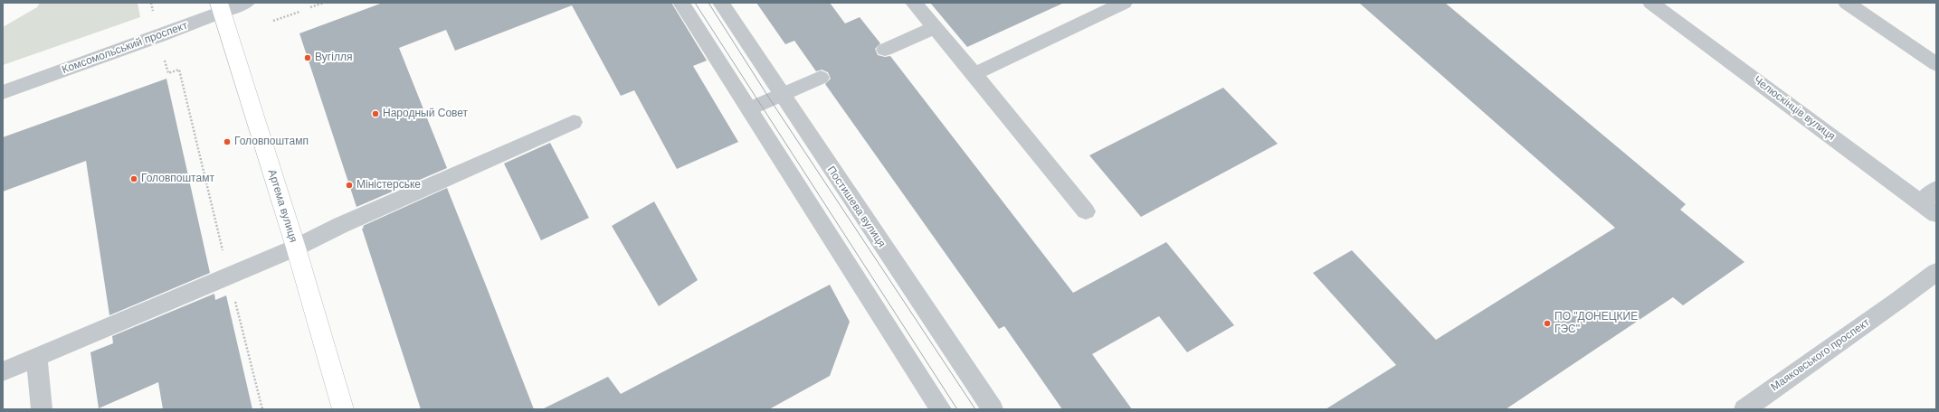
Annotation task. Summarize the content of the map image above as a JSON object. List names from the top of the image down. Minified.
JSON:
{"streets":{"main road":["Артема вулиця"],"street":["Комсомольський проспект","Челюскінців вулиця","Постишева вулиця","Маяковського проспект"]},"crossings":[["Комсомольський проспект","Артема вулиця"]],"places":["Вугілля","Народный Совет","Головпоштамп","Головпоштамт","Міністерське","ПО \"ДОНЕЦКИЕ ГЭС\""]}
